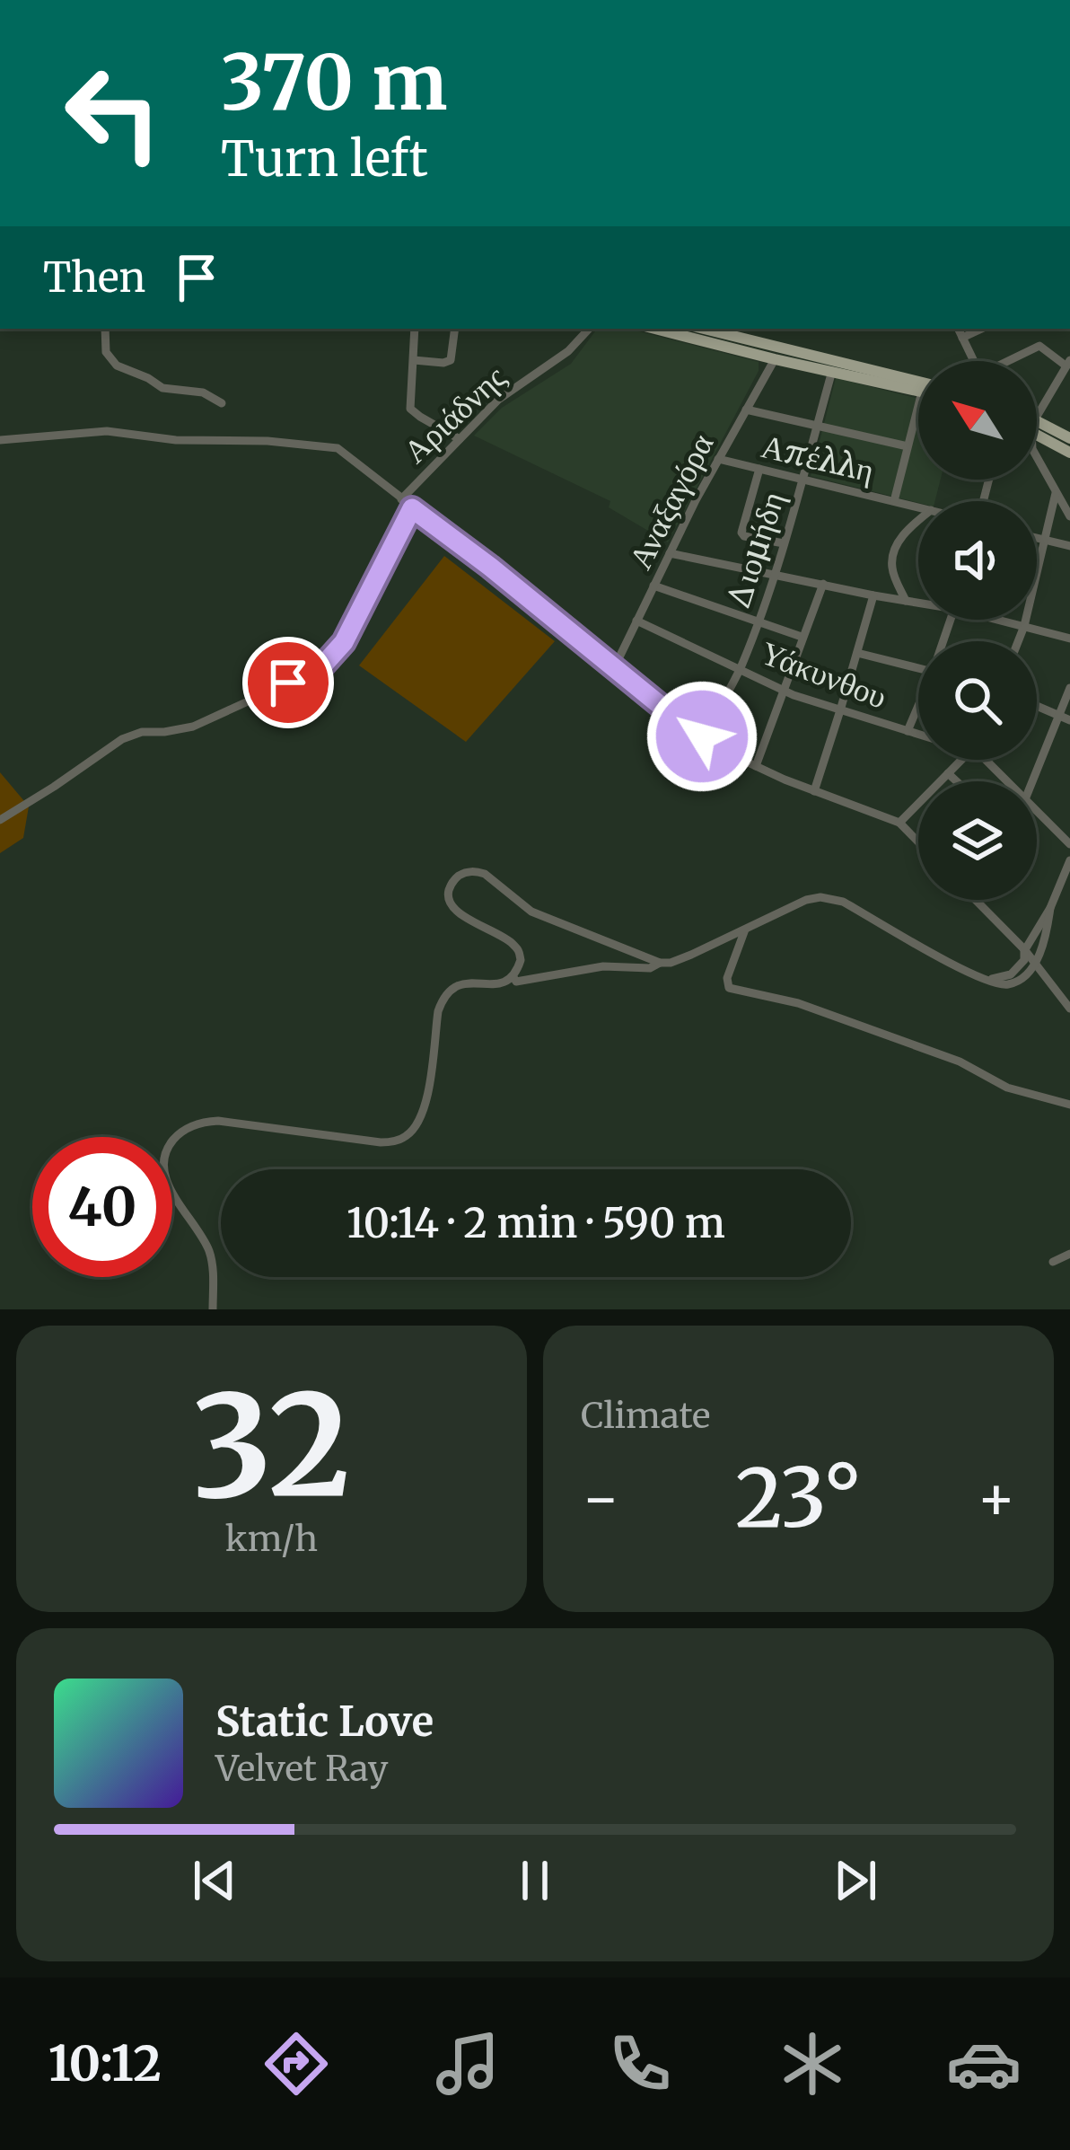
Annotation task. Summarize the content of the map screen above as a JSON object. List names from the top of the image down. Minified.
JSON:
{"streets":{"street":["Αριάδνης","Απέλλη","Αναξαγόρα","Διομήδη","Υάκυνθου"]},"crossings":[["Απέλλη","Αναξαγόρα"],["Απέλλη","Διομήδη"],["Αναξαγόρα","Υάκυνθου"],["Διομήδη","Υάκυνθου"]],"north":"top left","page":{"turn":["370 m","Turn left"],"then":"Then","limit":"40","trip":"10:14 · 2 min · 590 m","tile":[["32","km/h"],"Climate"],"heat":["−","23°","+"],"song":["Static Love","Velvet Ray"],"tabs":"10:12"}}
